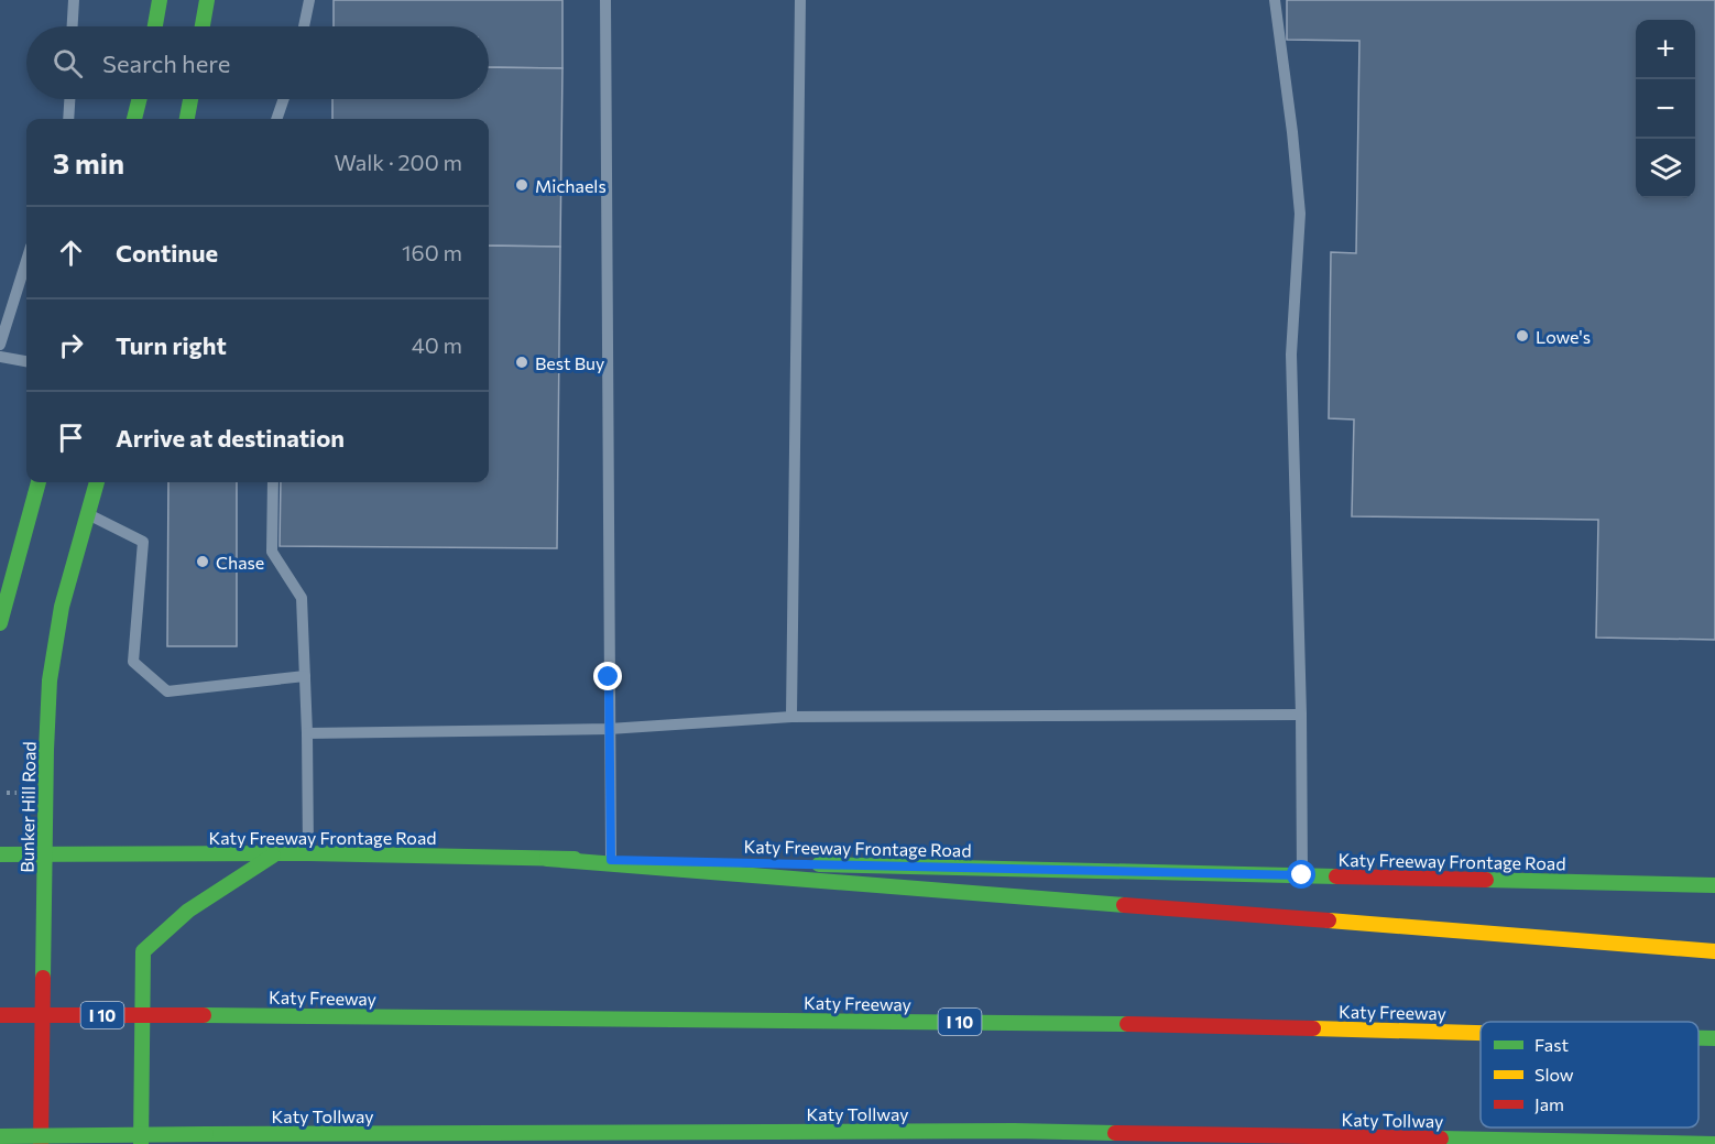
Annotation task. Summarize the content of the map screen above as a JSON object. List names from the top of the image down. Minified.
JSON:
{"streets":{"main road":["Bunker Hill Road","Katy Freeway Frontage Road","Katy Freeway","I 10","Katy Tollway"]},"crossings":[["Bunker Hill Road","Katy Freeway Frontage Road"]],"places":["Michaels","Lowe's","Best Buy","Chase"],"legend":["Fast","Slow","Jam"],"page":{"map_buttons":["+","−"],"search":"Search here","heading":["3 min","Walk · 200 m"],"list":[["Continue","160 m"],["Turn right","40 m"],"Arrive at destination"]}}
